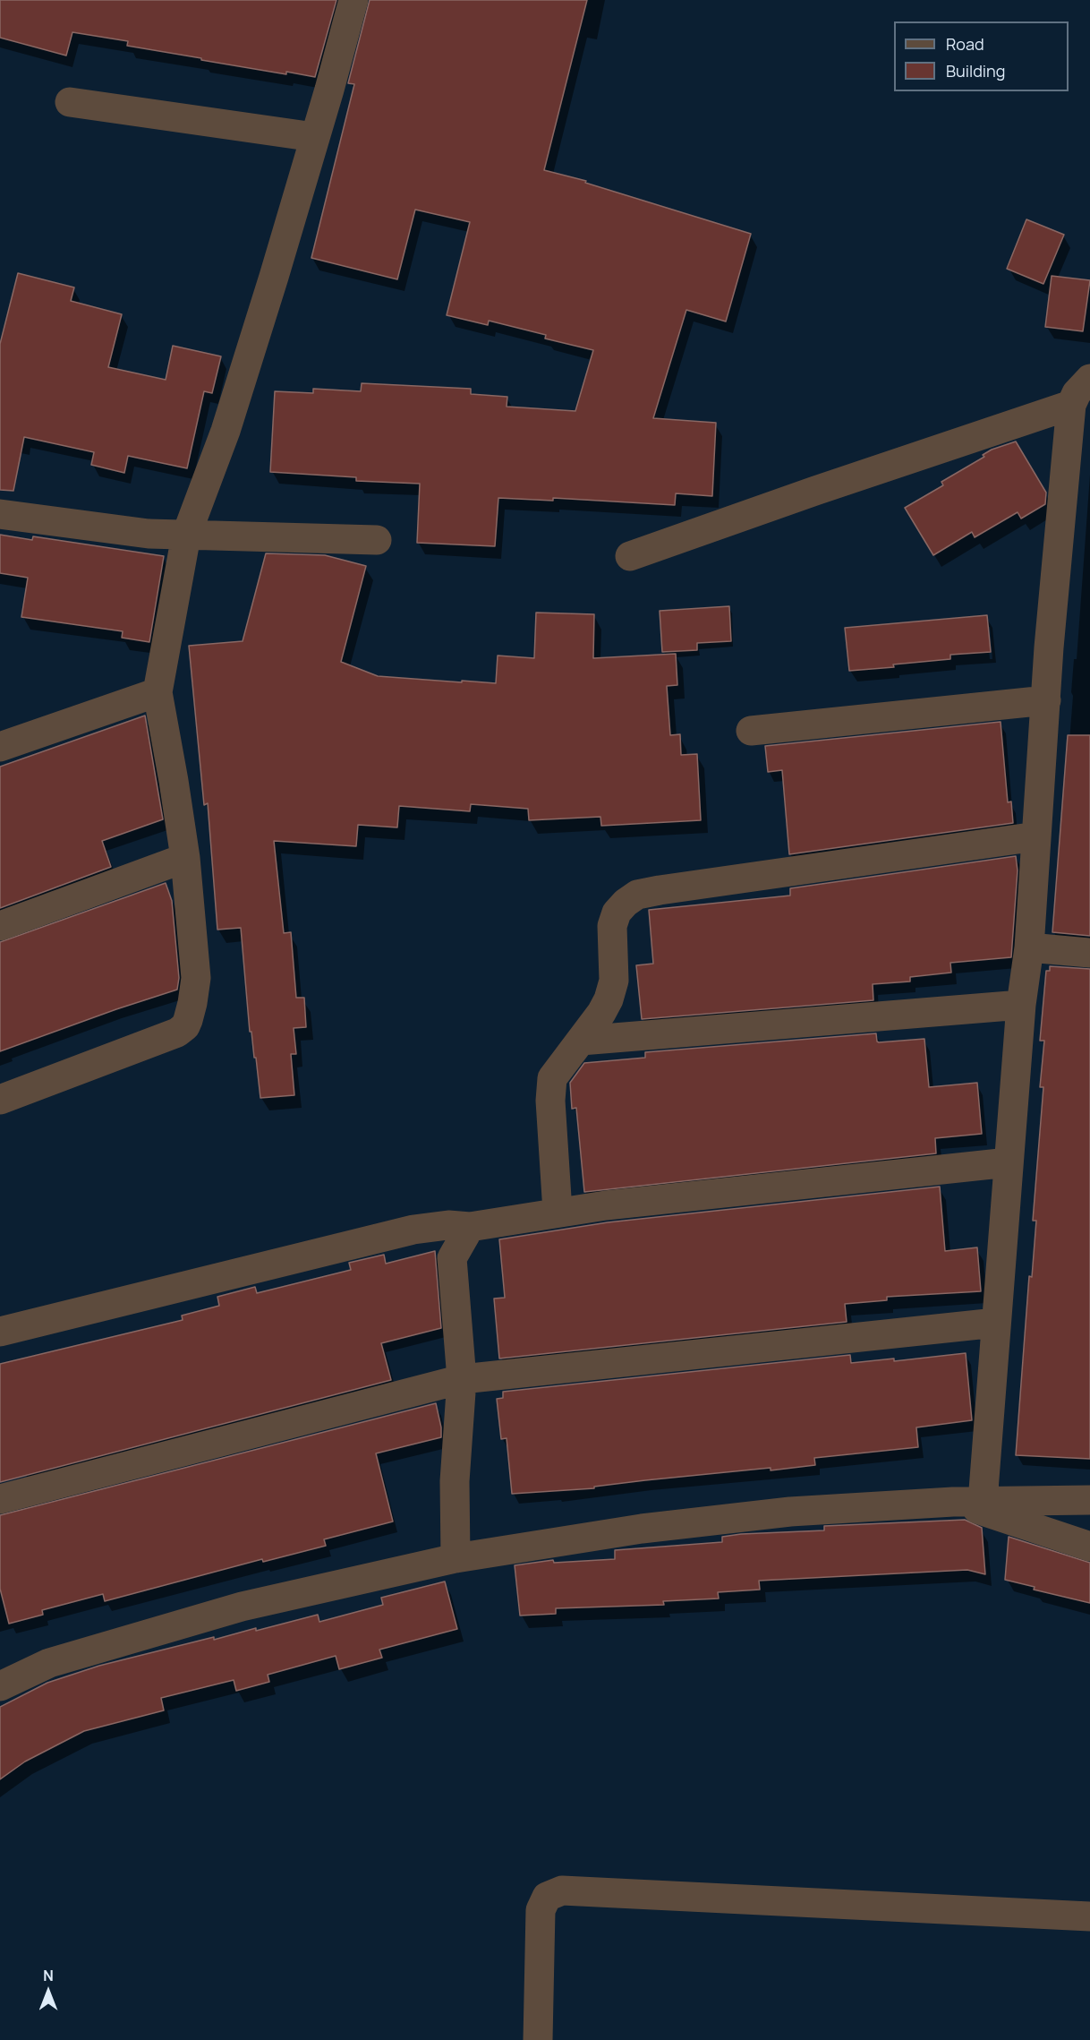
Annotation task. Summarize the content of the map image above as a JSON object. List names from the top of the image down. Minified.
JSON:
{"legend":["Road","Building"],"north":"top"}
